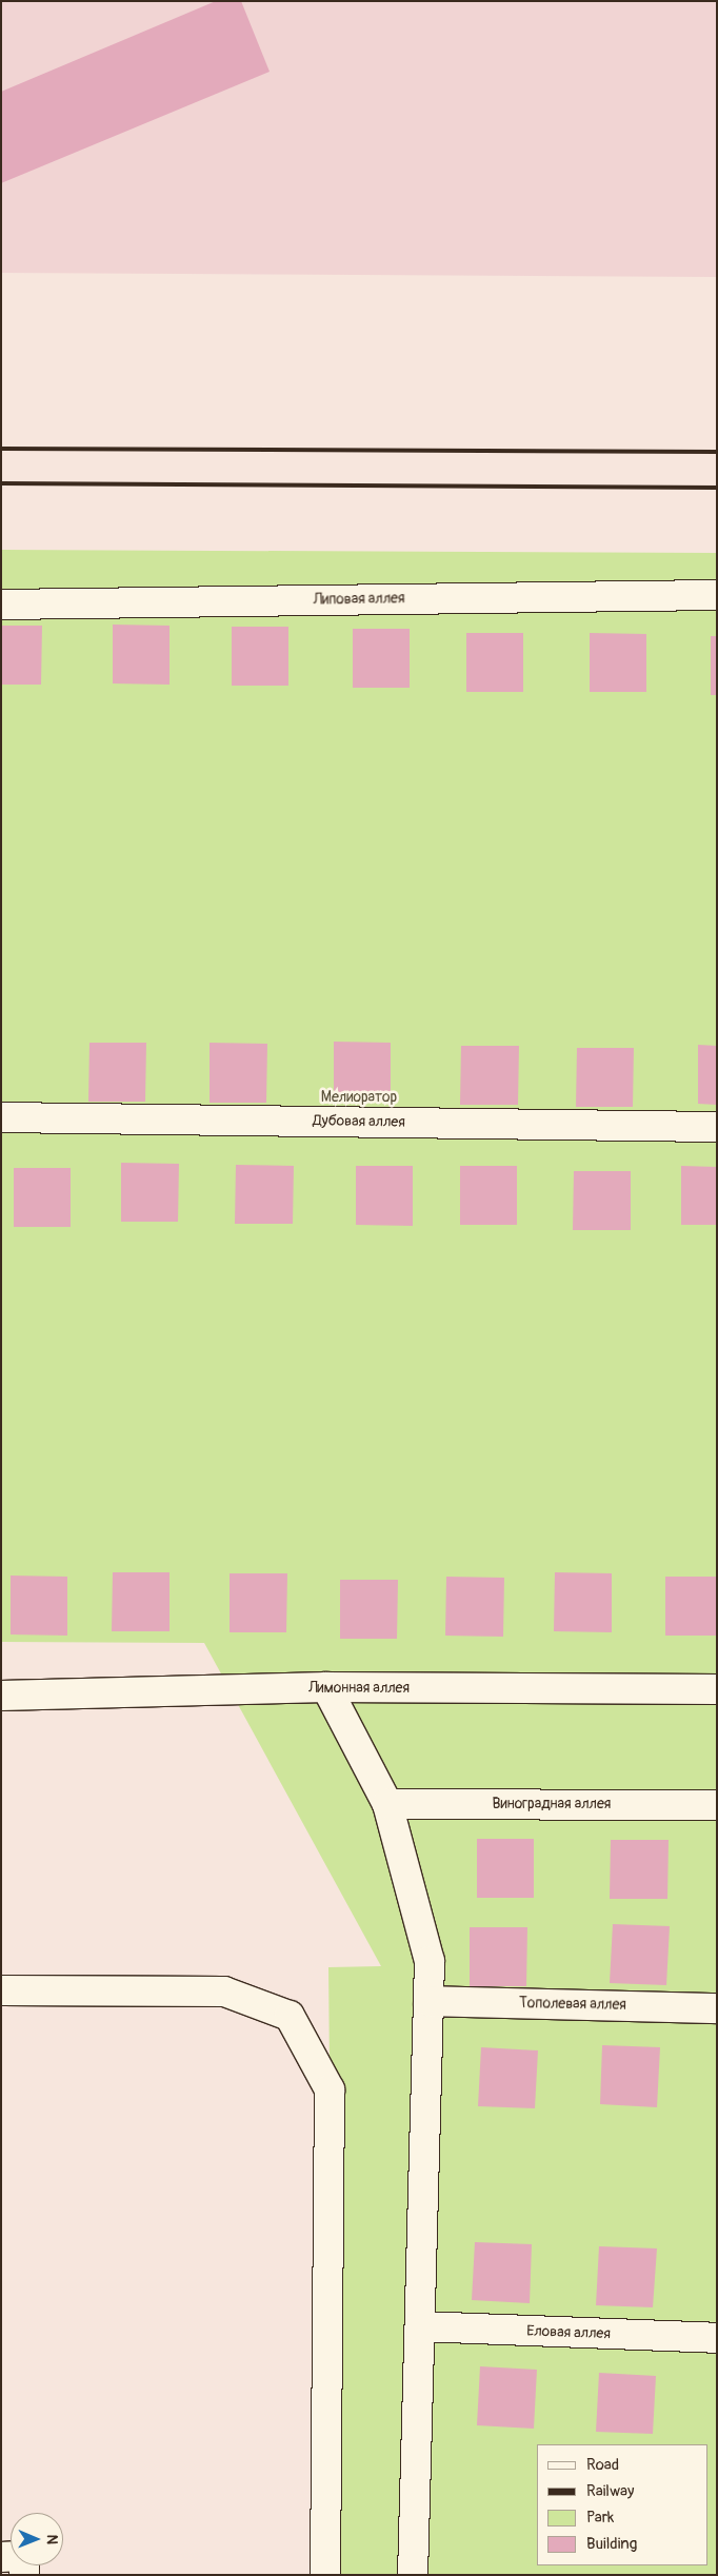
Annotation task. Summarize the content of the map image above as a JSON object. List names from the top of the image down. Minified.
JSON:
{"streets":{"street":["Липовая аллея","Дубовая аллея","Лимонная аллея","Виноградная аллея","Тополевая аллея","Еловая аллея"]},"parks":["Мелиоратор"],"legend":["Road","Railway","Park","Building"],"north":"right"}
